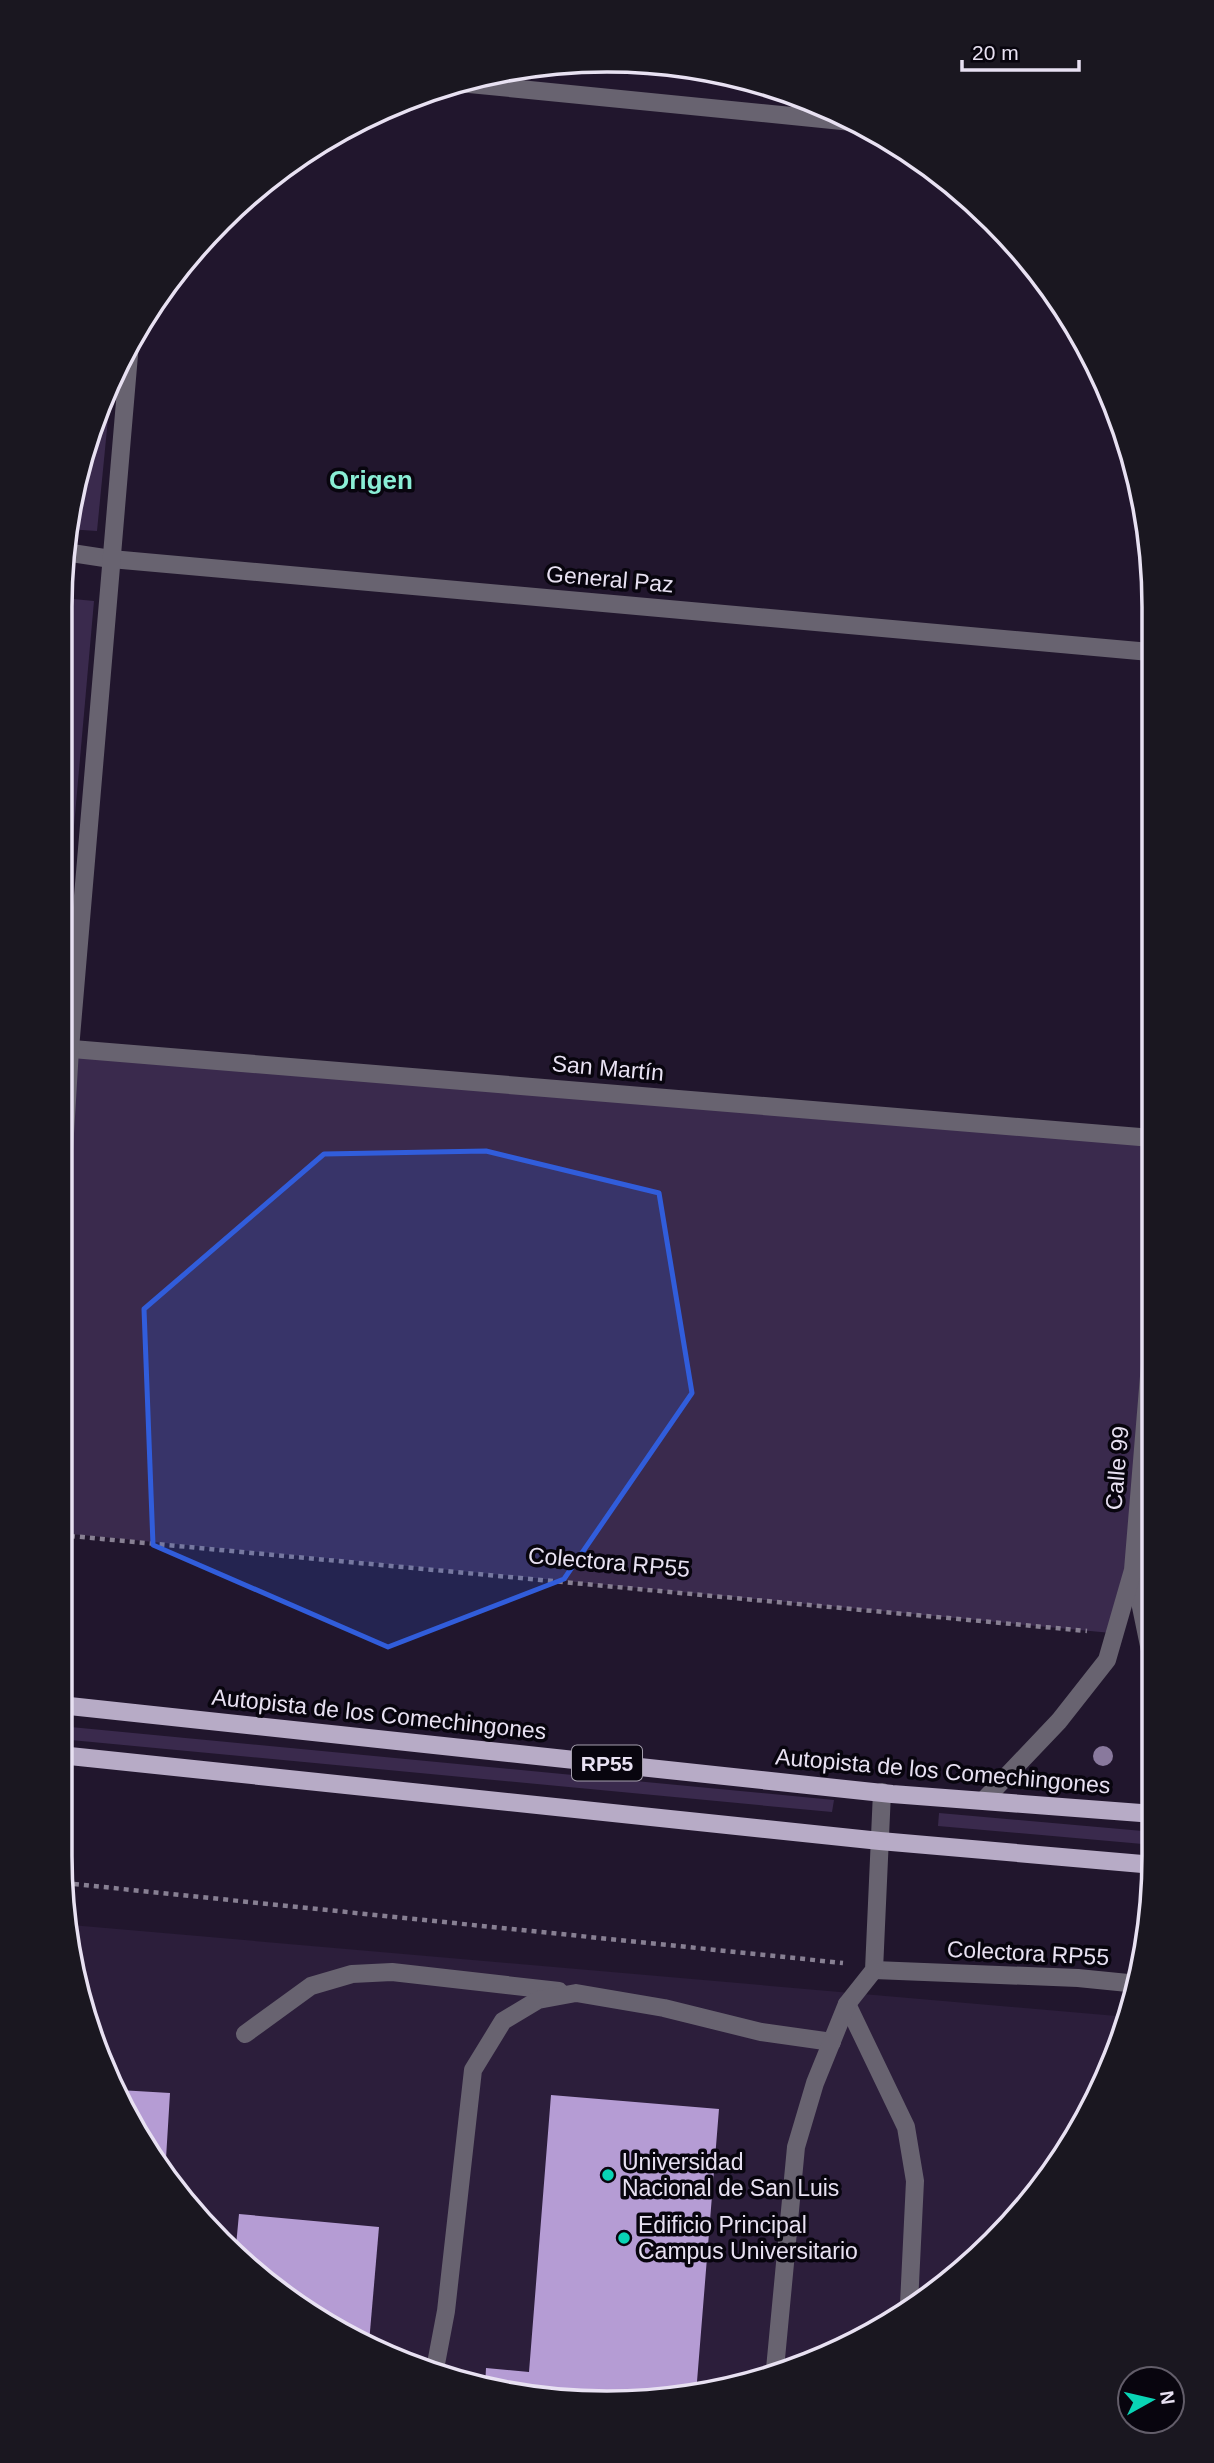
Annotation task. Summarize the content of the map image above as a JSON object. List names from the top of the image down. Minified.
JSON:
{"streets":{"main road":["Autopista de los Comechingones","RP55"],"street":["General Paz","San Martín","Calle 99","Colectora RP55"]},"districts":["Origen"],"places":["Universidad Nacional de San Luis","Edificio Principal Campus Universitario"],"scale_bar":"20 m","north":"right"}
